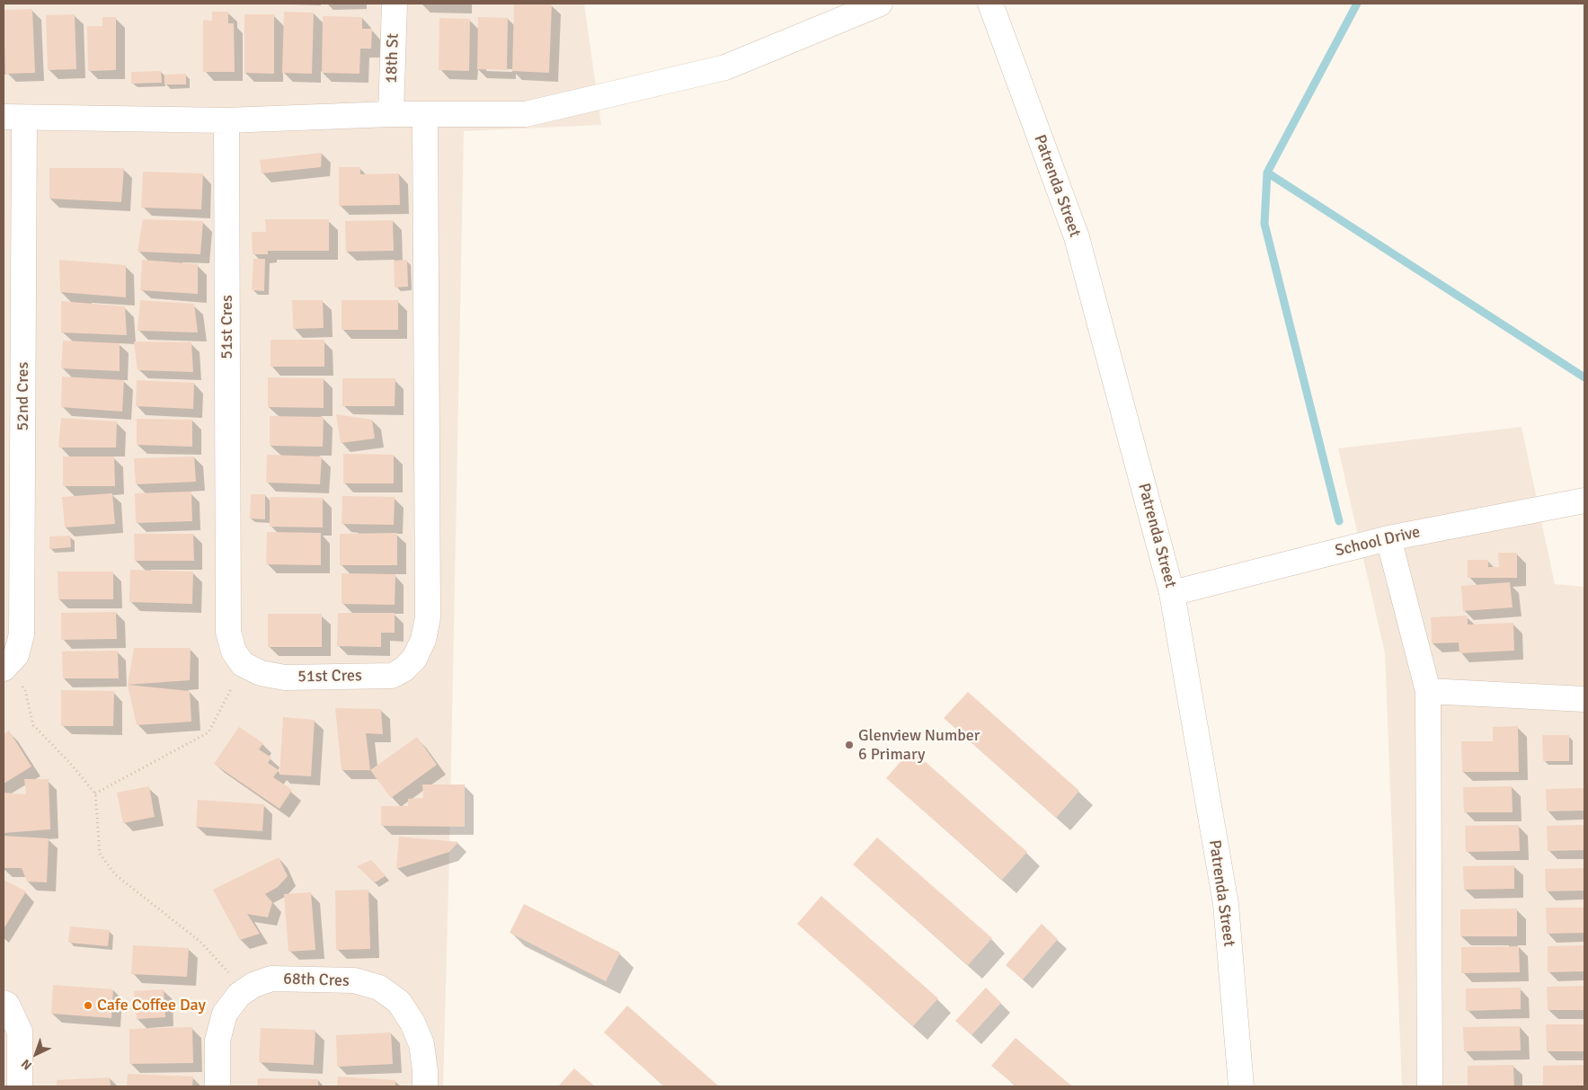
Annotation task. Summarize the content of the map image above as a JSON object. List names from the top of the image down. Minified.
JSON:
{"streets":{"street":["18th St","Patrenda Street","51st Cres","52nd Cres","School Drive","68th Cres"]},"crossings":[["Patrenda Street","School Drive"]],"places":["Glenview Number 6 Primary","Cafe Coffee Day"],"north":"bottom left"}
